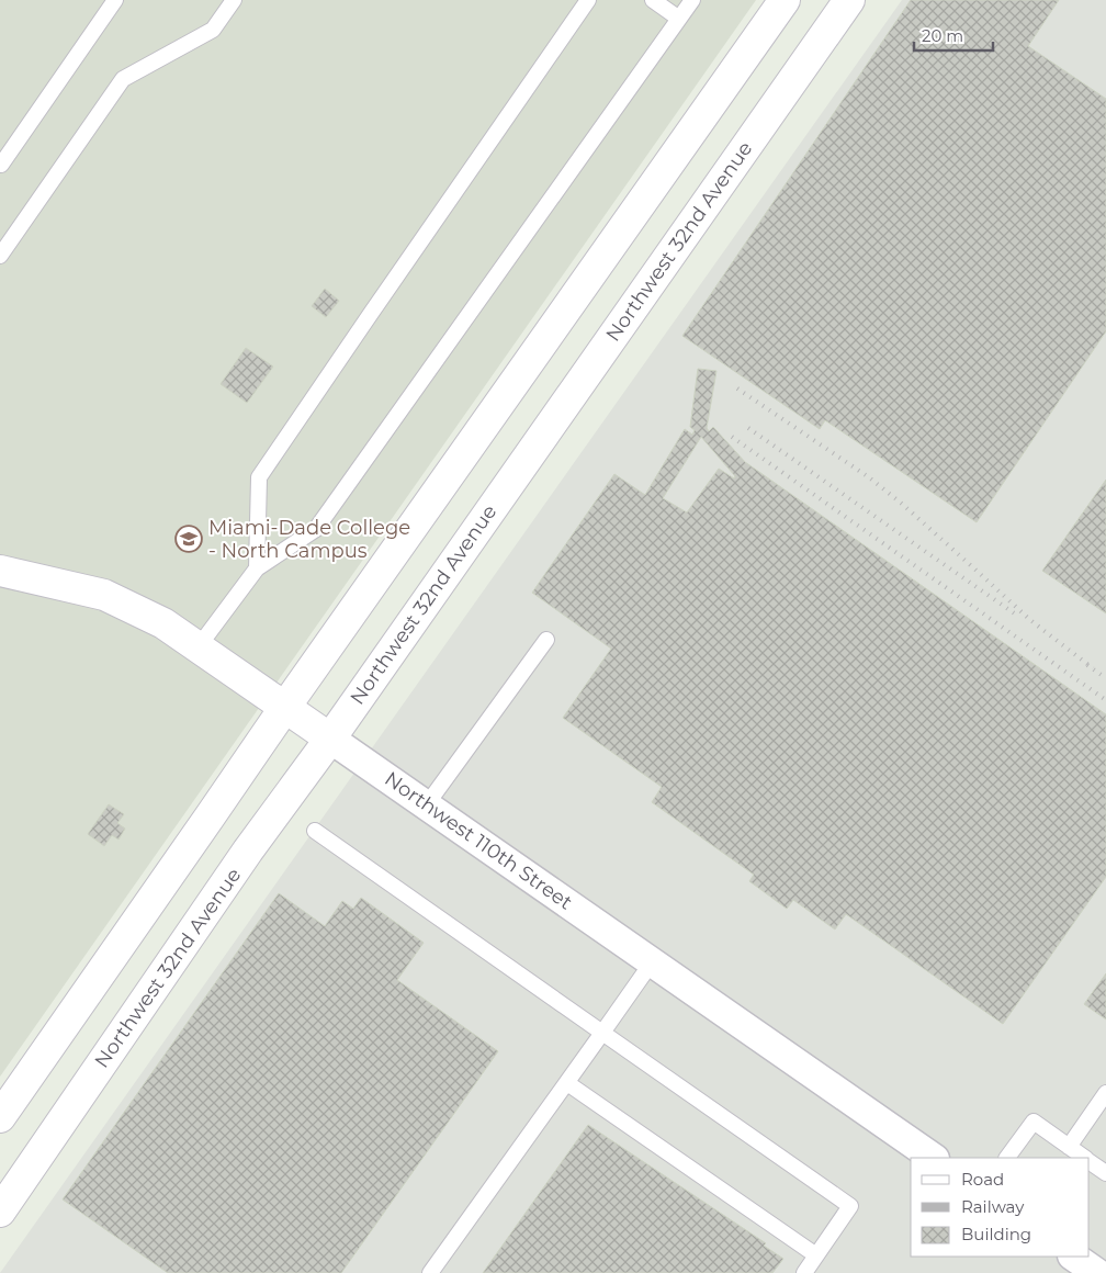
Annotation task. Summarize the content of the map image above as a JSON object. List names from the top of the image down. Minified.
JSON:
{"streets":{"main road":["Northwest 32nd Avenue","Northwest 110th Street"]},"crossings":[["Northwest 32nd Avenue","Northwest 110th Street"]],"places":{"school or university":["Miami-Dade College - North Campus"]},"legend":["Road","Railway","Building"],"scale_bar":"20 m"}
